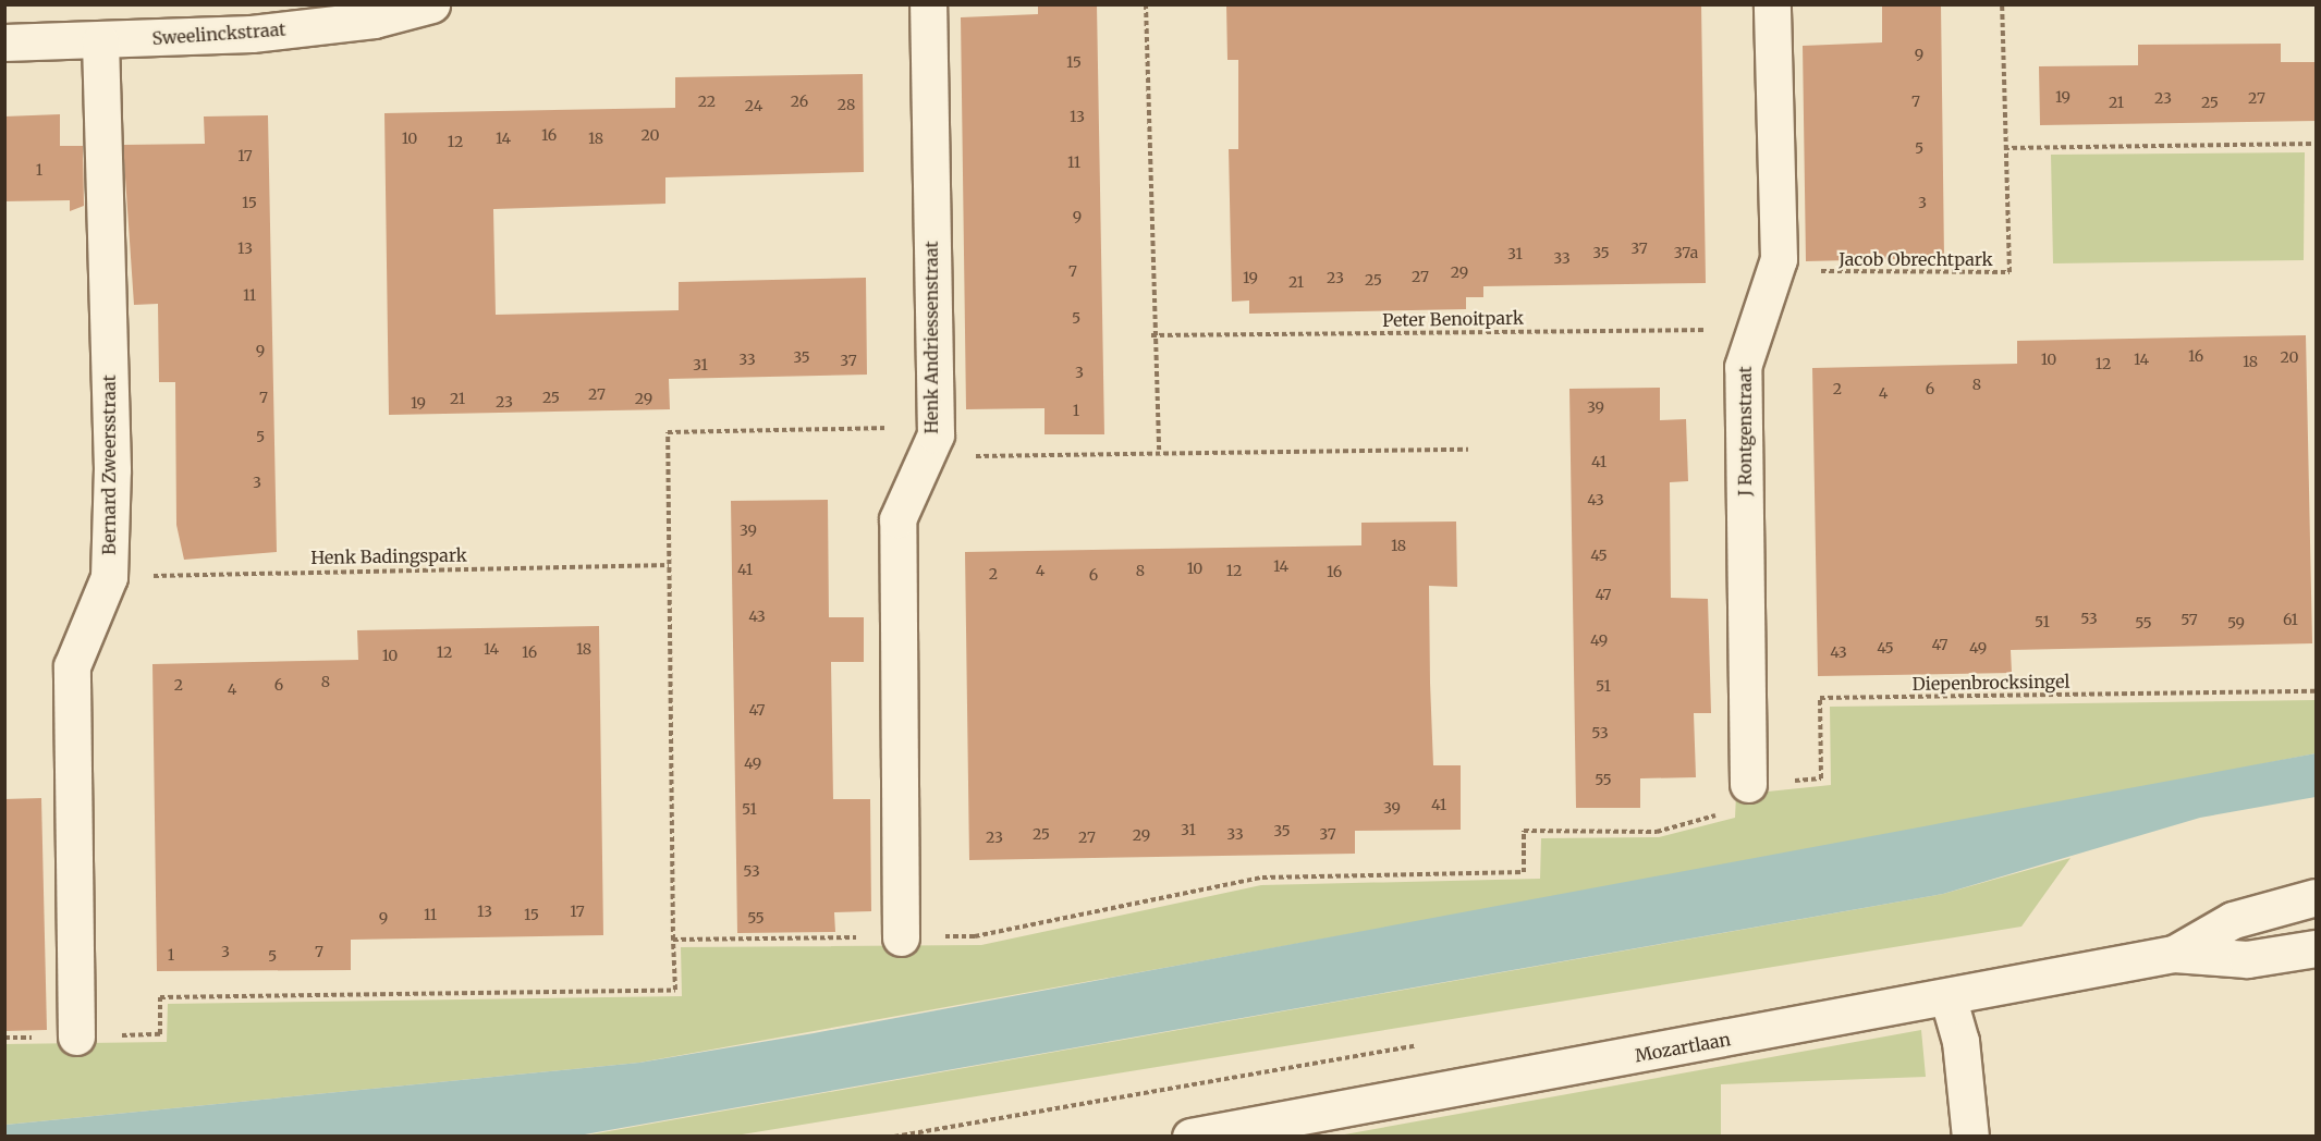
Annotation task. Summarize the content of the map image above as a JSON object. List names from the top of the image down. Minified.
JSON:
{"streets":{"street":["Sweelinckstraat","Henk Andriessenstraat","J Rontgenstraat","Bernard Zweersstraat","Mozartlaan"],"path":["Jacob Obrechtpark","Peter Benoitpark","Henk Badingspark","Diepenbrocksingel"]},"crossings":[["Sweelinckstraat","Bernard Zweersstraat"],["Jacob Obrechtpark","J Rontgenstraat"],["Peter Benoitpark","J Rontgenstraat"],["J Rontgenstraat","Diepenbrocksingel"],["Bernard Zweersstraat","Henk Badingspark"]],"house_numbers":["9","15","19","23","27","22","26","7","21","25","28","24","13","16","20","10","14","18","12","5","17","11","1","15","3","9","13","37","35","37a","31","33","7","29","27","19","23","25","21","11","5","9","16","35","20","33","10","14","37","18","12","31","3","8","2","6","4","27","7","25","21","29","23","19","39","1","5","41","3","43","39","18","45","14","10","41","4","8","12","16","2","6","47","43","53","57","61","51","55","59","49","47","45","49","14","18","12","16","43","10","8","2","6","51","4","47","53","49","55","41","39","51","31","35","25","33","37","29","23","27","53","13","17","11","15","9","55","3","7","1","5"]}
